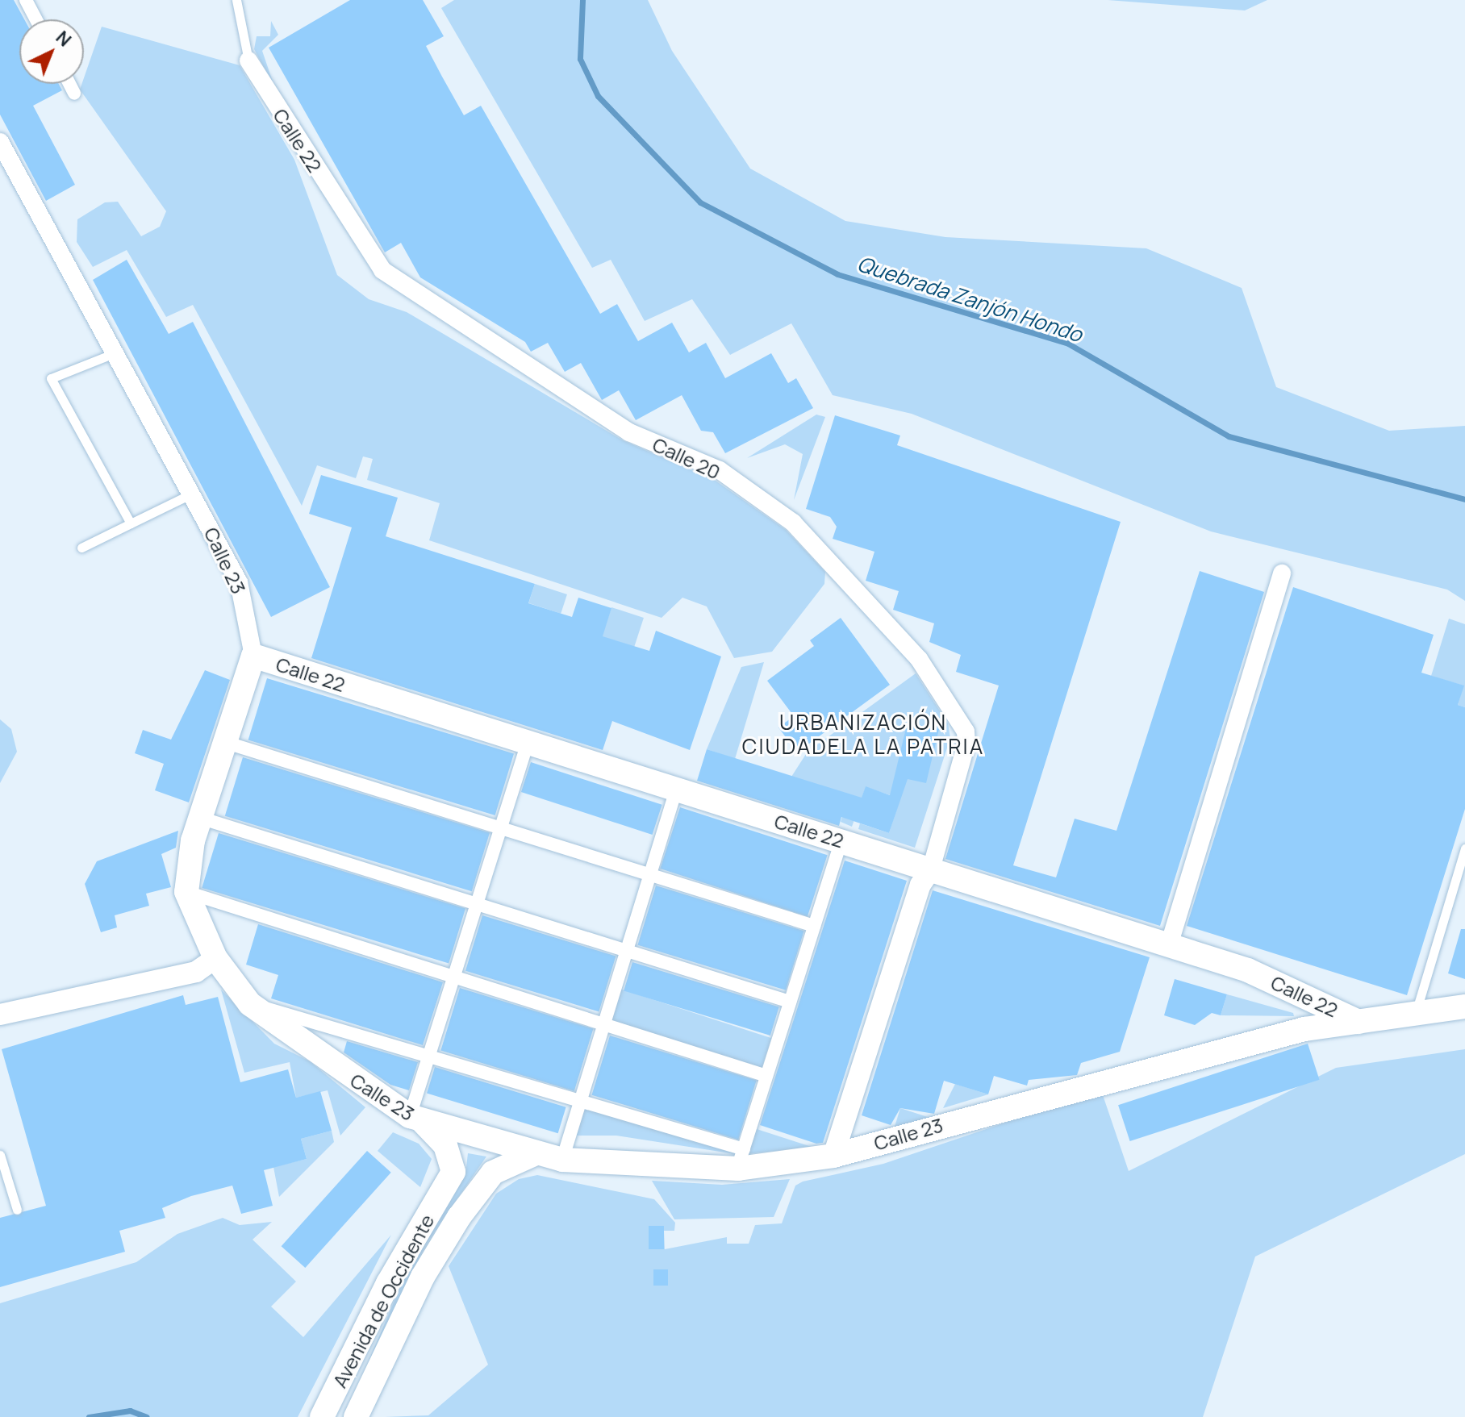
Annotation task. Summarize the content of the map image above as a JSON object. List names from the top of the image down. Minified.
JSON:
{"streets":{"main road":["Calle 22","Calle 23","Avenida de Occidente"],"street":["Calle 20"]},"crossings":[["Calle 22","Calle 20"],["Calle 22","Calle 23"],["Calle 23","Avenida de Occidente"]],"districts":["URBANIZACIÓN CIUDADELA LA PATRIA"],"water":["Quebrada Zanjón Hondo"],"north":"top right"}
